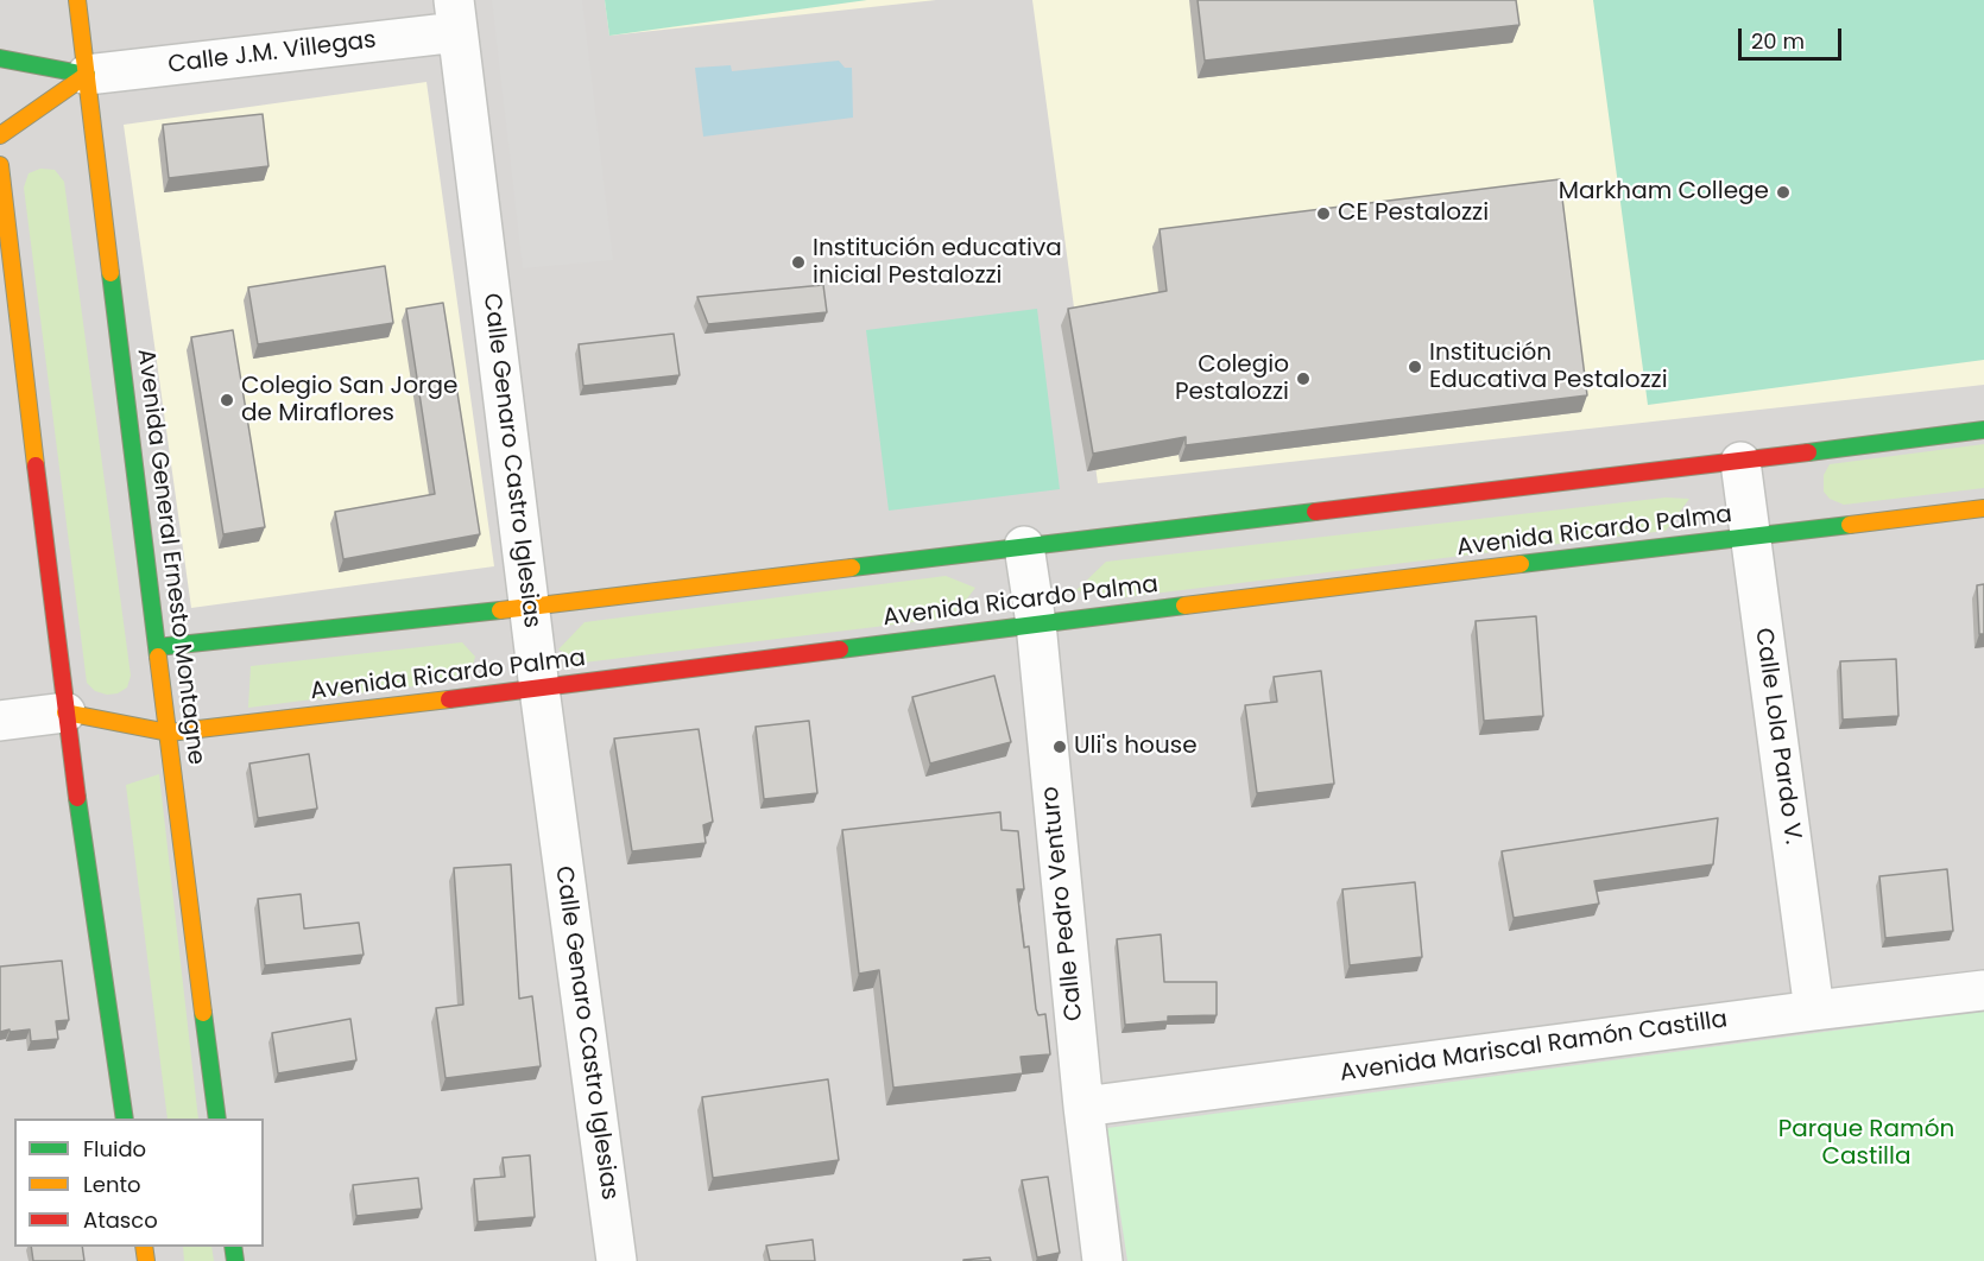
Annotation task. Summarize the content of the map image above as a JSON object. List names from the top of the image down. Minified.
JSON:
{"streets":{"main road":["Avenida Ricardo Palma","Avenida General Ernesto Montagne"],"street":["Calle J.M. Villegas","Calle Genaro Castro Iglesias","Calle Lola Pardo V.","Calle Pedro Venturo","Avenida Mariscal Ramón Castilla"]},"crossings":[["Calle J.M. Villegas","Calle Genaro Castro Iglesias"],["Calle J.M. Villegas","Avenida General Ernesto Montagne"],["Calle Genaro Castro Iglesias","Avenida Ricardo Palma"],["Avenida Ricardo Palma","Avenida General Ernesto Montagne"],["Avenida Ricardo Palma","Calle Lola Pardo V."],["Avenida Ricardo Palma","Calle Pedro Venturo"],["Calle Lola Pardo V.","Avenida Mariscal Ramón Castilla"],["Calle Pedro Venturo","Avenida Mariscal Ramón Castilla"]],"parks":["Parque Ramón Castilla"],"places":["Markham College","CE Pestalozzi","Institución educativa inicial Pestalozzi","Institución Educativa Pestalozzi","Colegio Pestalozzi","Colegio San Jorge de Miraflores","Uli's house"],"legend":["Fluido","Lento","Atasco"],"scale_bar":"20 m"}
